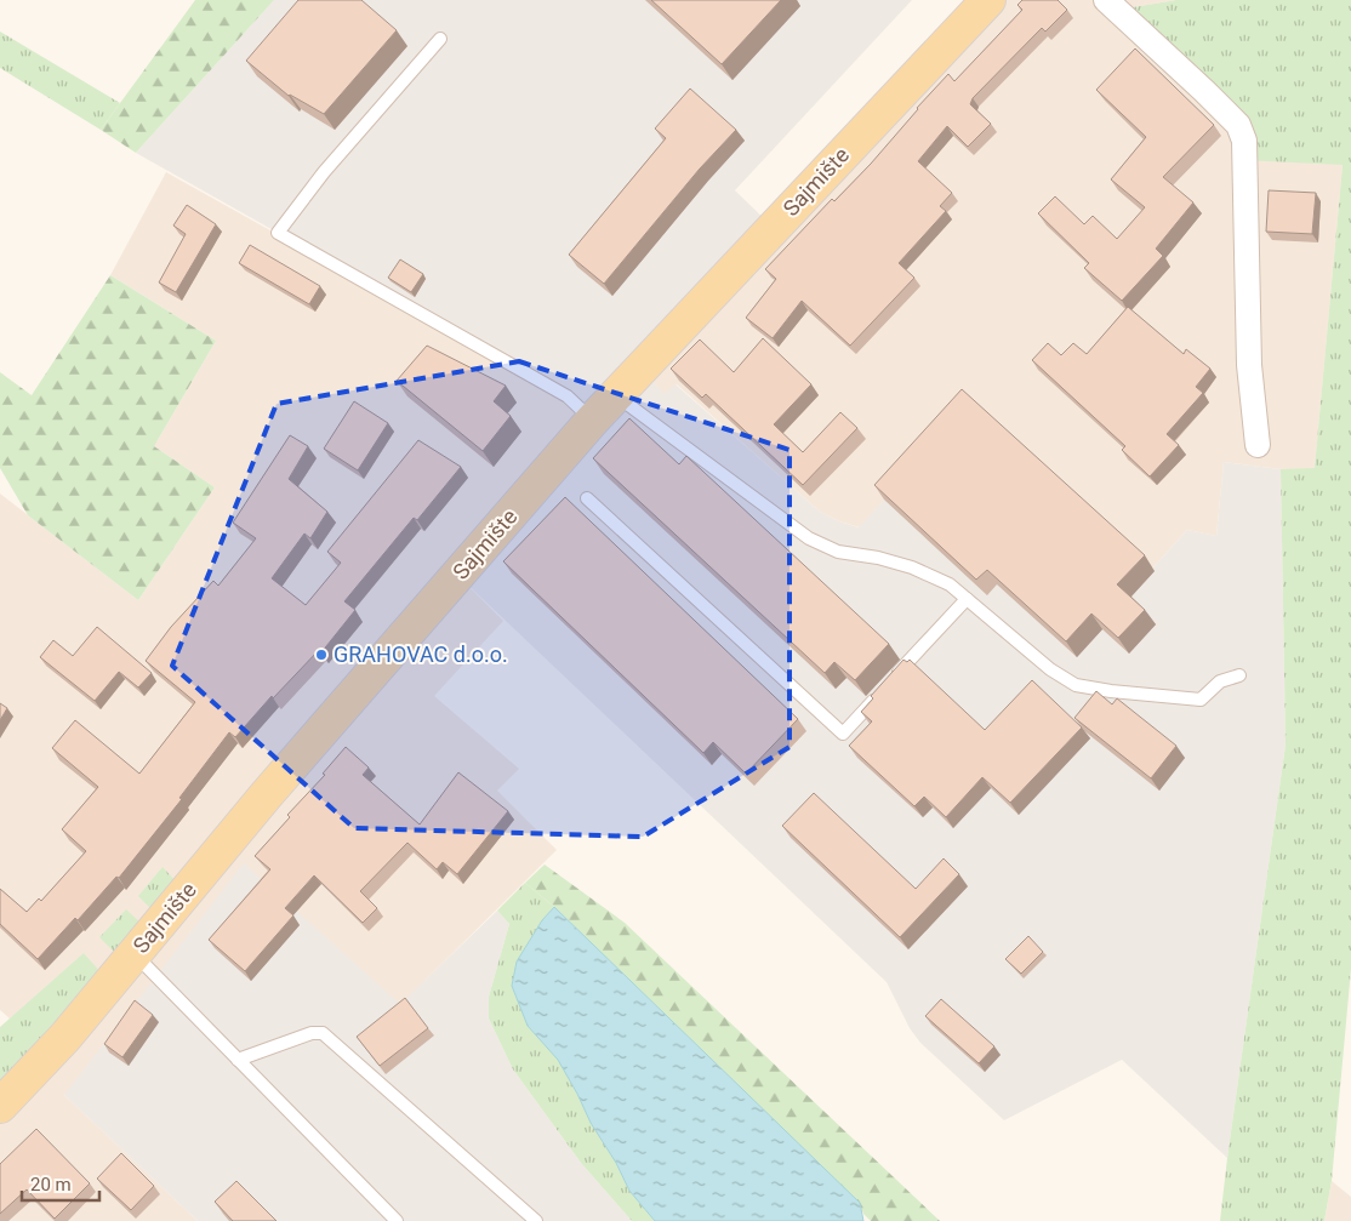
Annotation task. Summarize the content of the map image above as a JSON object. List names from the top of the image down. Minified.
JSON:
{"streets":{"main road":["Sajmište"]},"places":["GRAHOVAC d.o.o."],"scale_bar":"20 m"}
